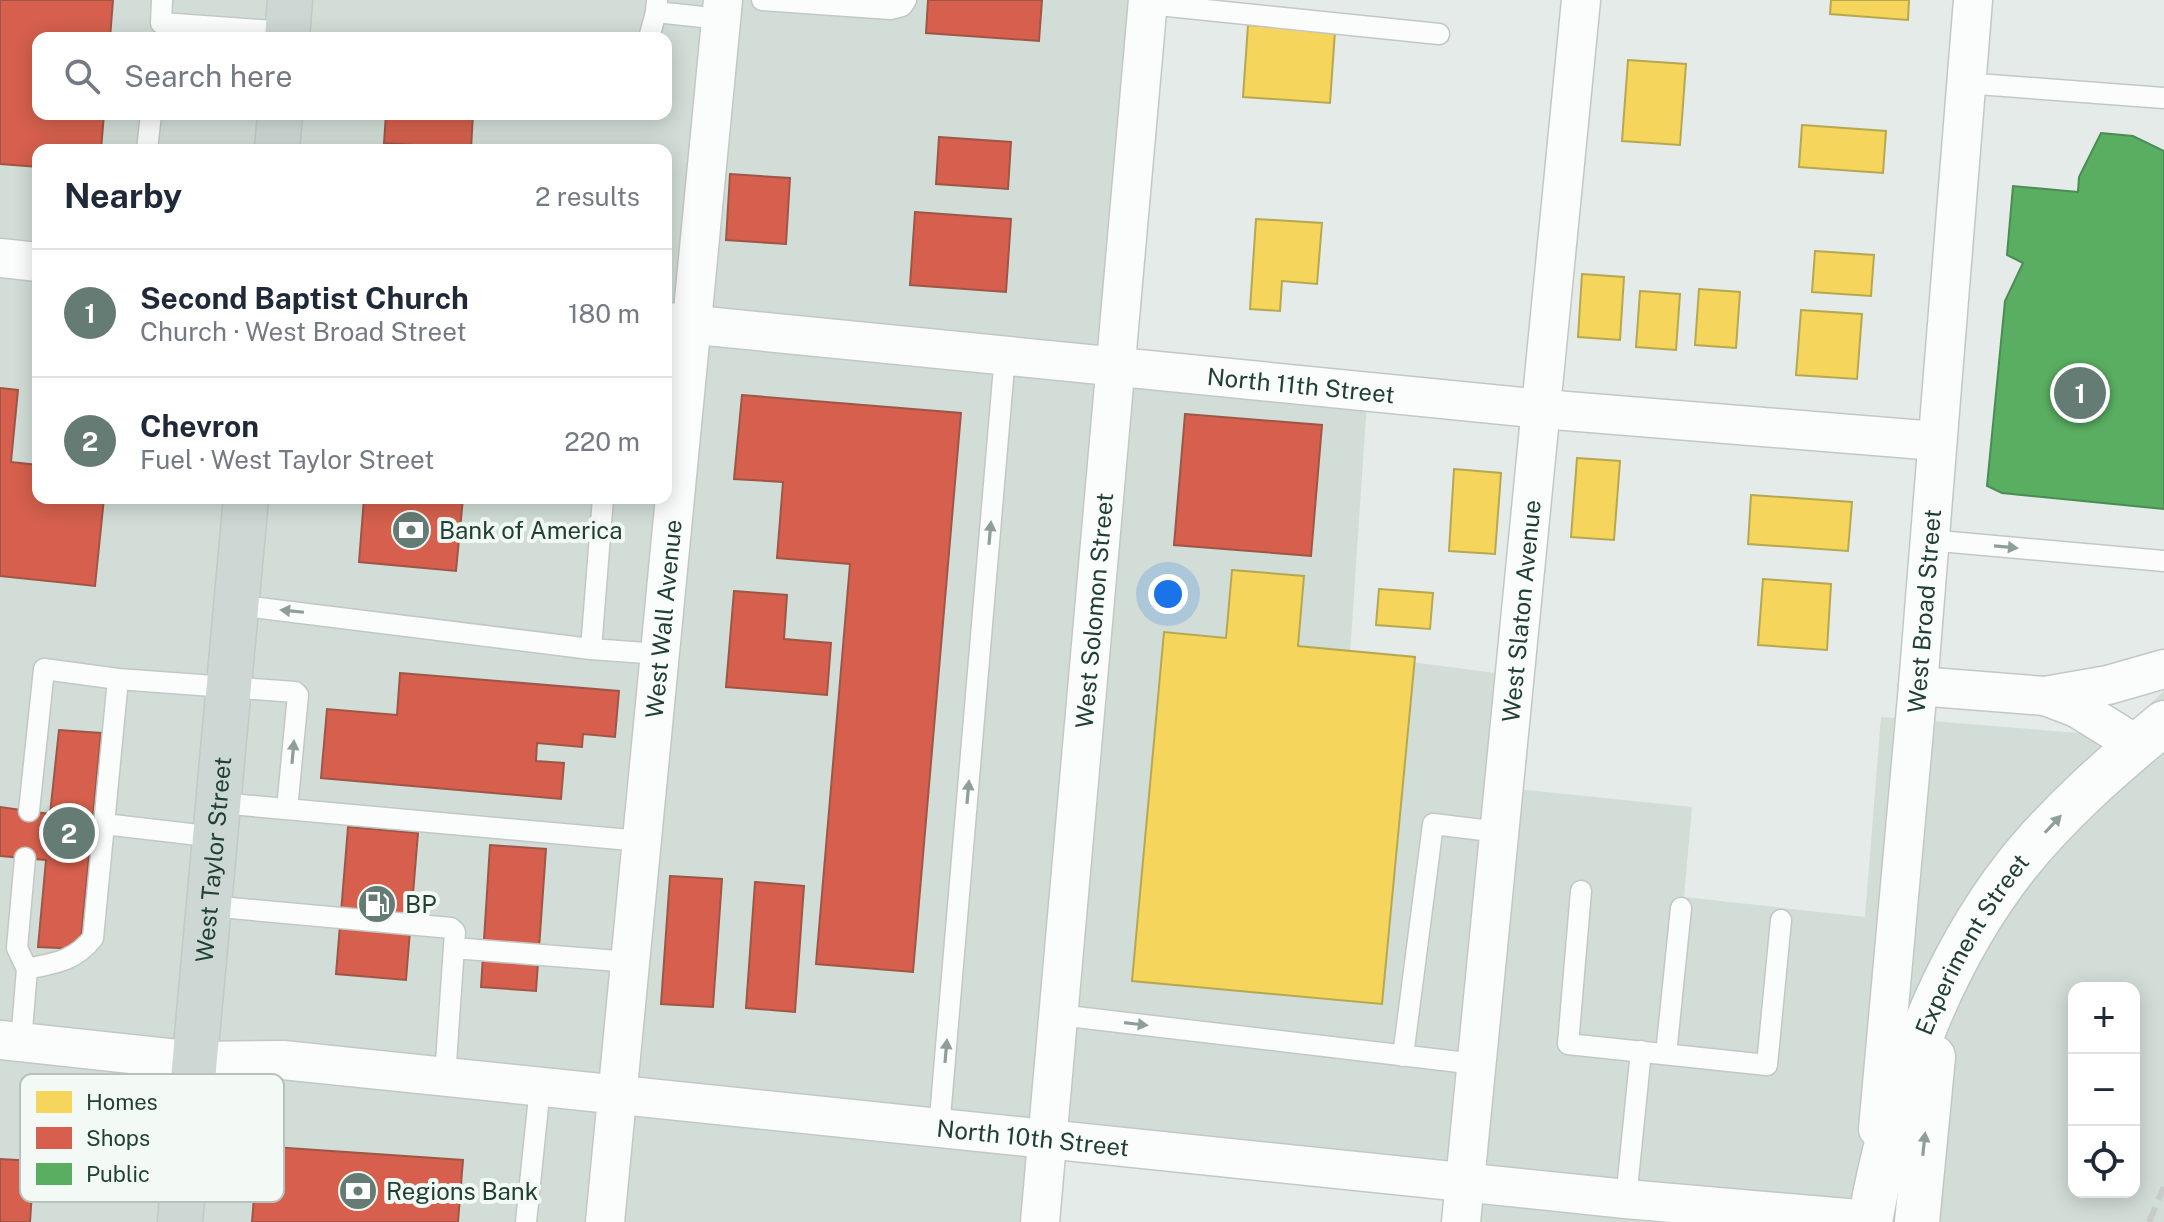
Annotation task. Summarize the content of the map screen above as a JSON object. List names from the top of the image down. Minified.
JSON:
{"streets":{"main road":["West Taylor Street","Experiment Street"],"street":["North 11th Street","West Solomon Street","West Slaton Avenue","West Broad Street","West Wall Avenue","North 10th Street"]},"crossings":[["North 11th Street","West Solomon Street"],["North 11th Street","West Slaton Avenue"],["North 11th Street","West Broad Street"],["North 11th Street","West Wall Avenue"],["West Solomon Street","North 10th Street"],["West Slaton Avenue","North 10th Street"],["West Broad Street","Experiment Street"],["West Broad Street","North 10th Street"],["West Wall Avenue","North 10th Street"],["West Taylor Street","North 10th Street"],["Experiment Street","North 10th Street"]],"one_way":["Experiment Street"],"places":{"bank":["Bank of America","Regions Bank"],"fuel station":["BP"]},"legend":["Homes","Shops","Public"],"page":{"search":"Search here","heading":["Nearby","2 results"],"list":[{"mark":"1","name":"Second Baptist Church","note":"Church · West Broad Street","value":"180 m"},{"mark":"2","name":"Chevron","note":"Fuel · West Taylor Street","value":"220 m"}],"pins":["1","2"],"map_buttons":["+","−"]}}
